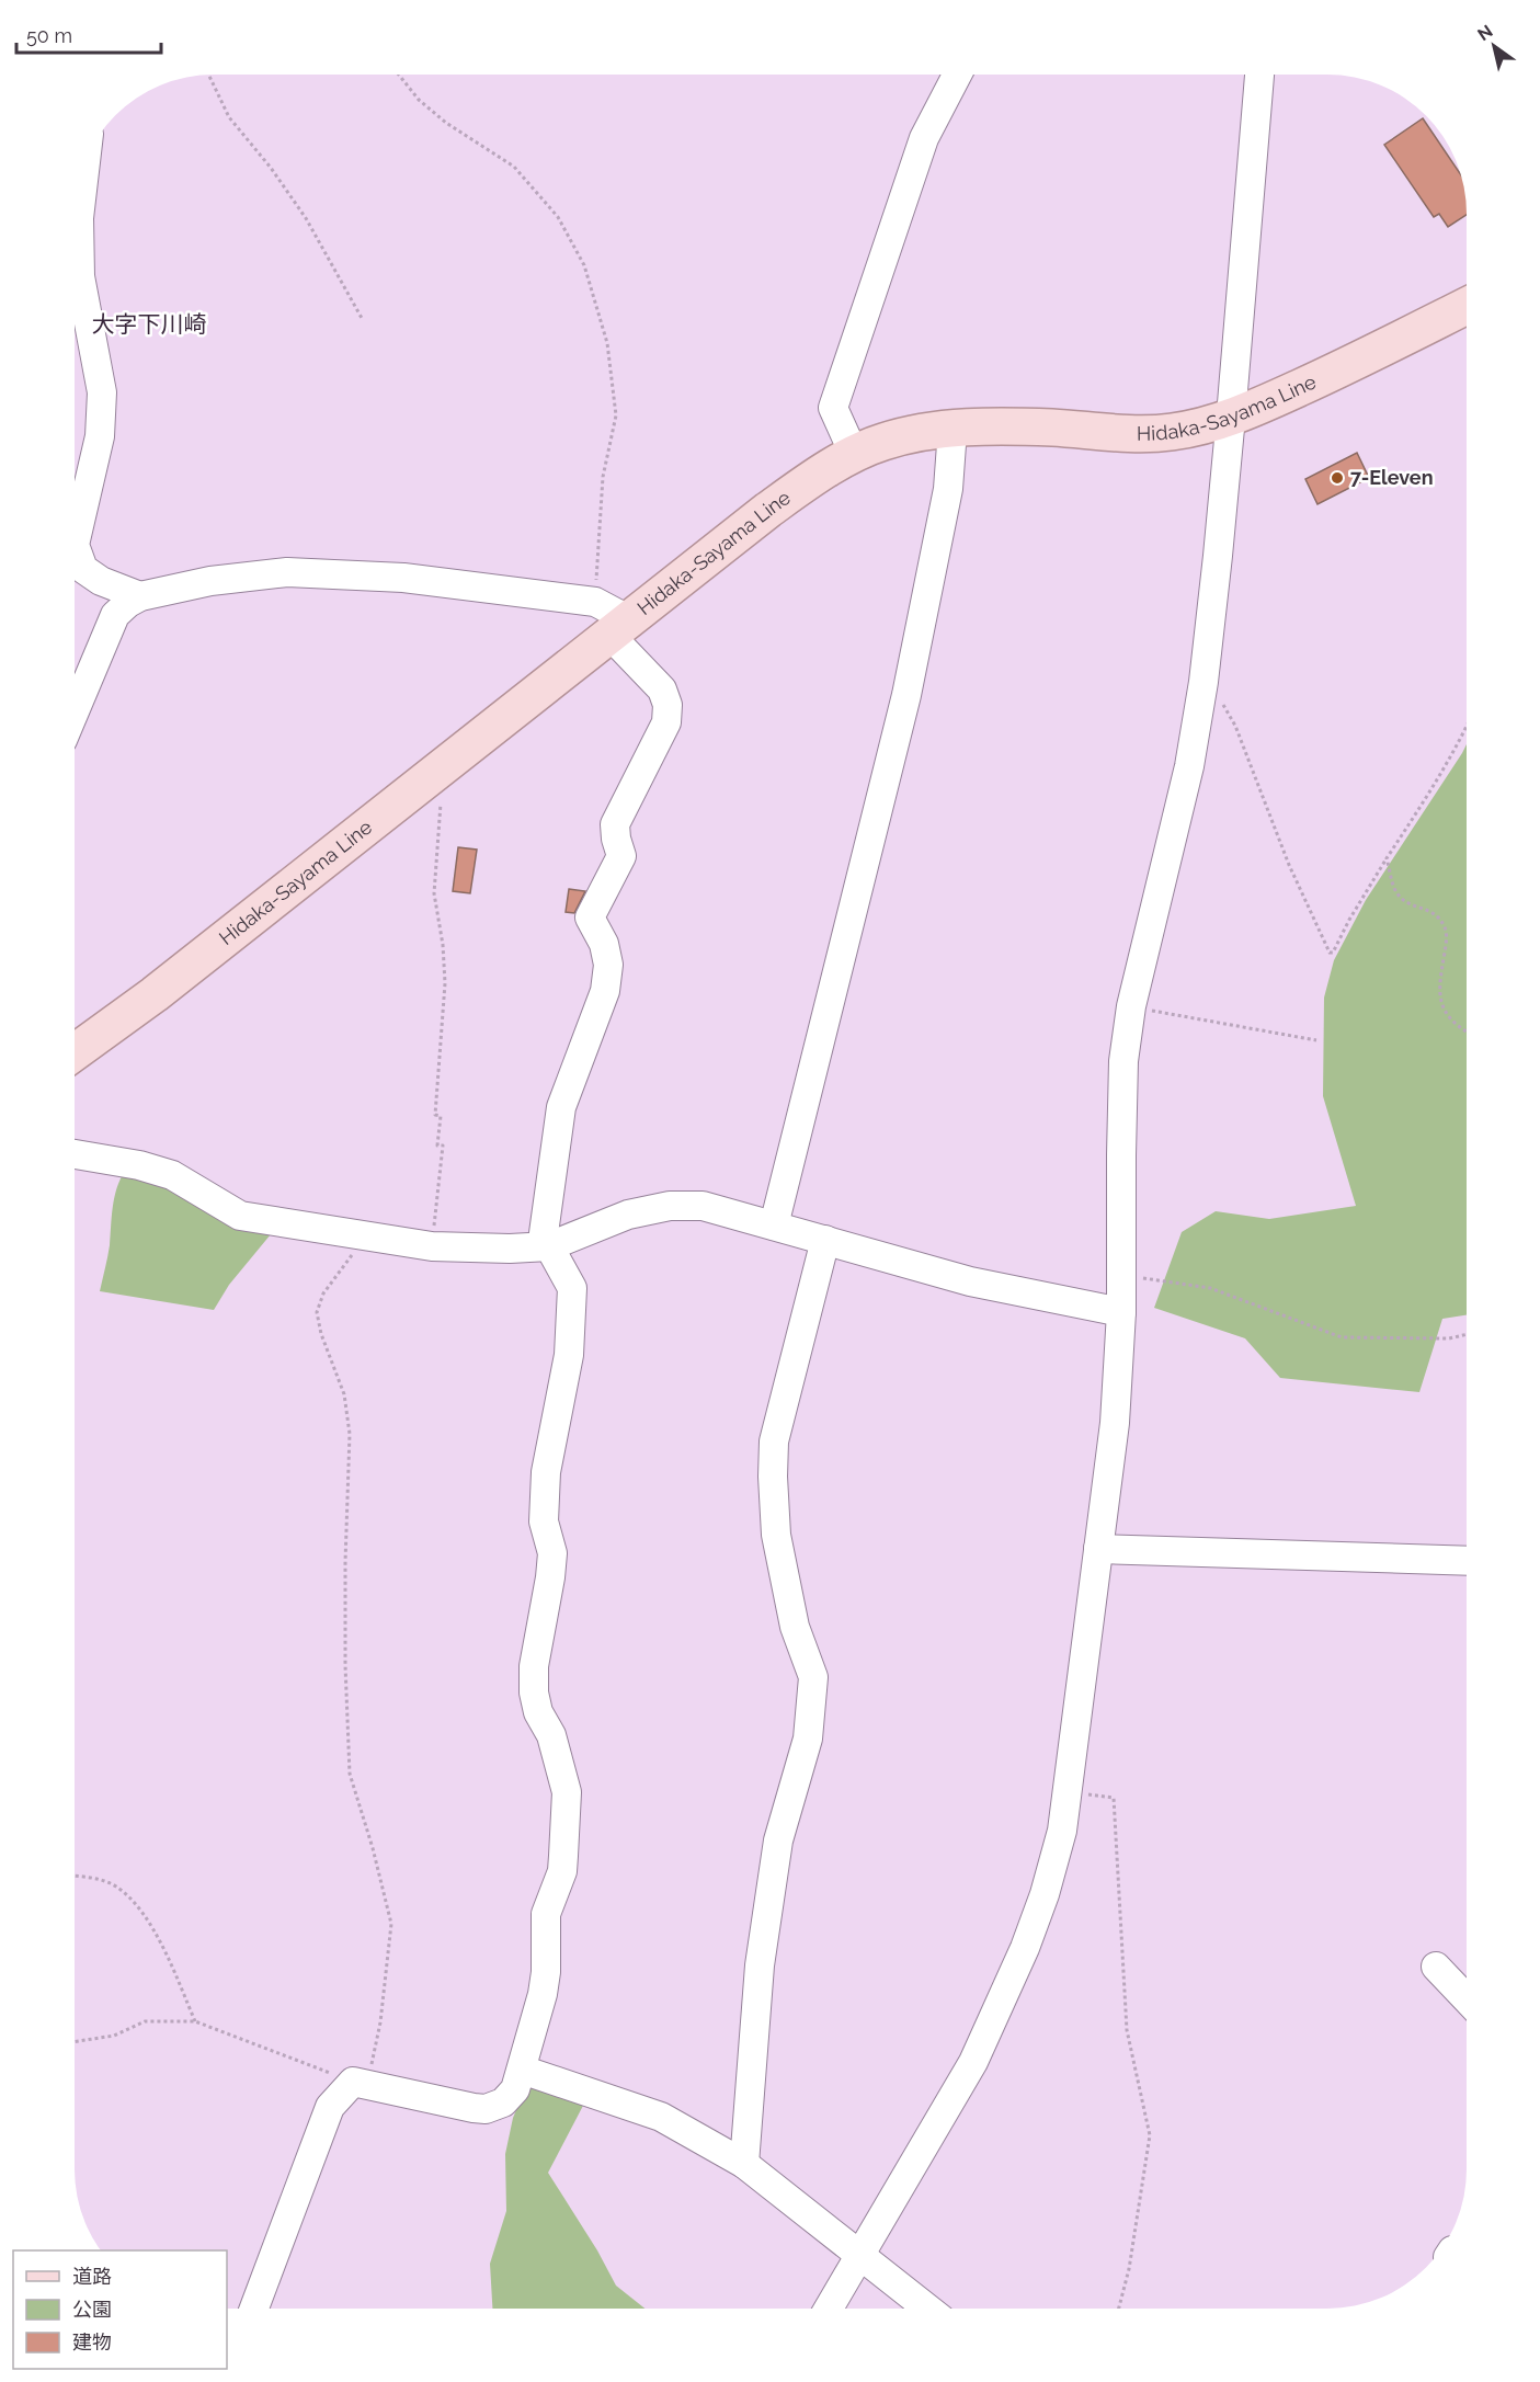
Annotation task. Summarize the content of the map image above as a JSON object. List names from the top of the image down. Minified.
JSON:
{"streets":{"main road":["Hidaka-Sayama Line"]},"districts":["大字下川崎"],"places":["7-Eleven"],"legend":["道路","公園","建物"],"scale_bar":"50 m","north":"top left"}
